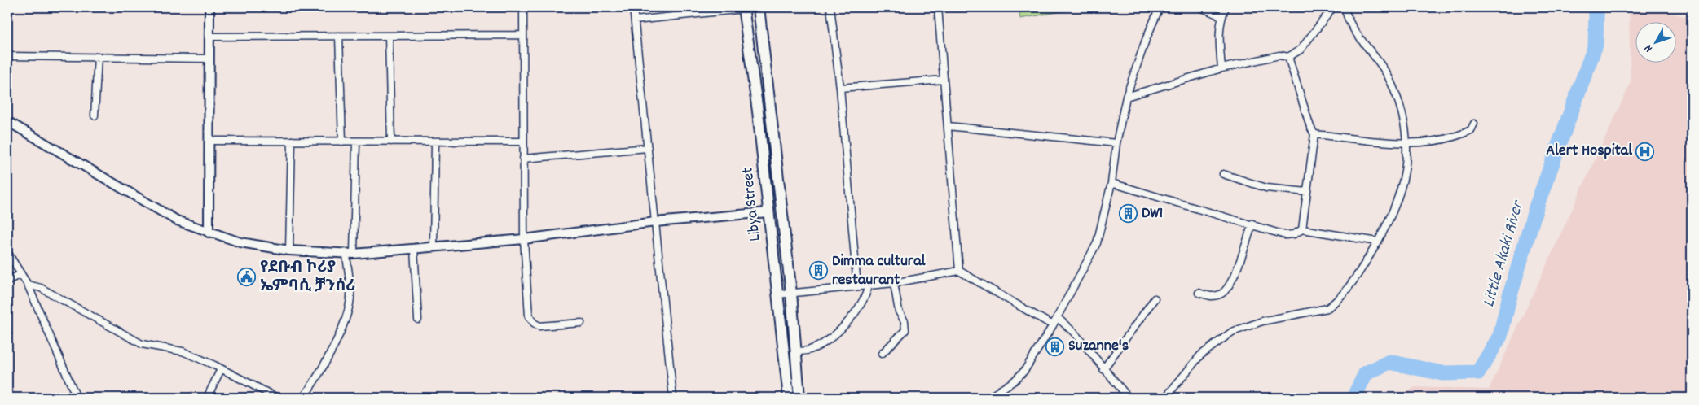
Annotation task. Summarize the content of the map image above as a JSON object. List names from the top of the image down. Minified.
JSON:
{"streets":{"main road":["Libya Street"]},"water":["Little Akaki River"],"places":{"hospital":["Alert Hospital"],"building":["DW1","Dimma cultural restaurant","Suzanne's"],"public building":["የደቡብ ኮሪያ ኤምባሲ ቻንሰሪ"]},"north":"bottom left"}
